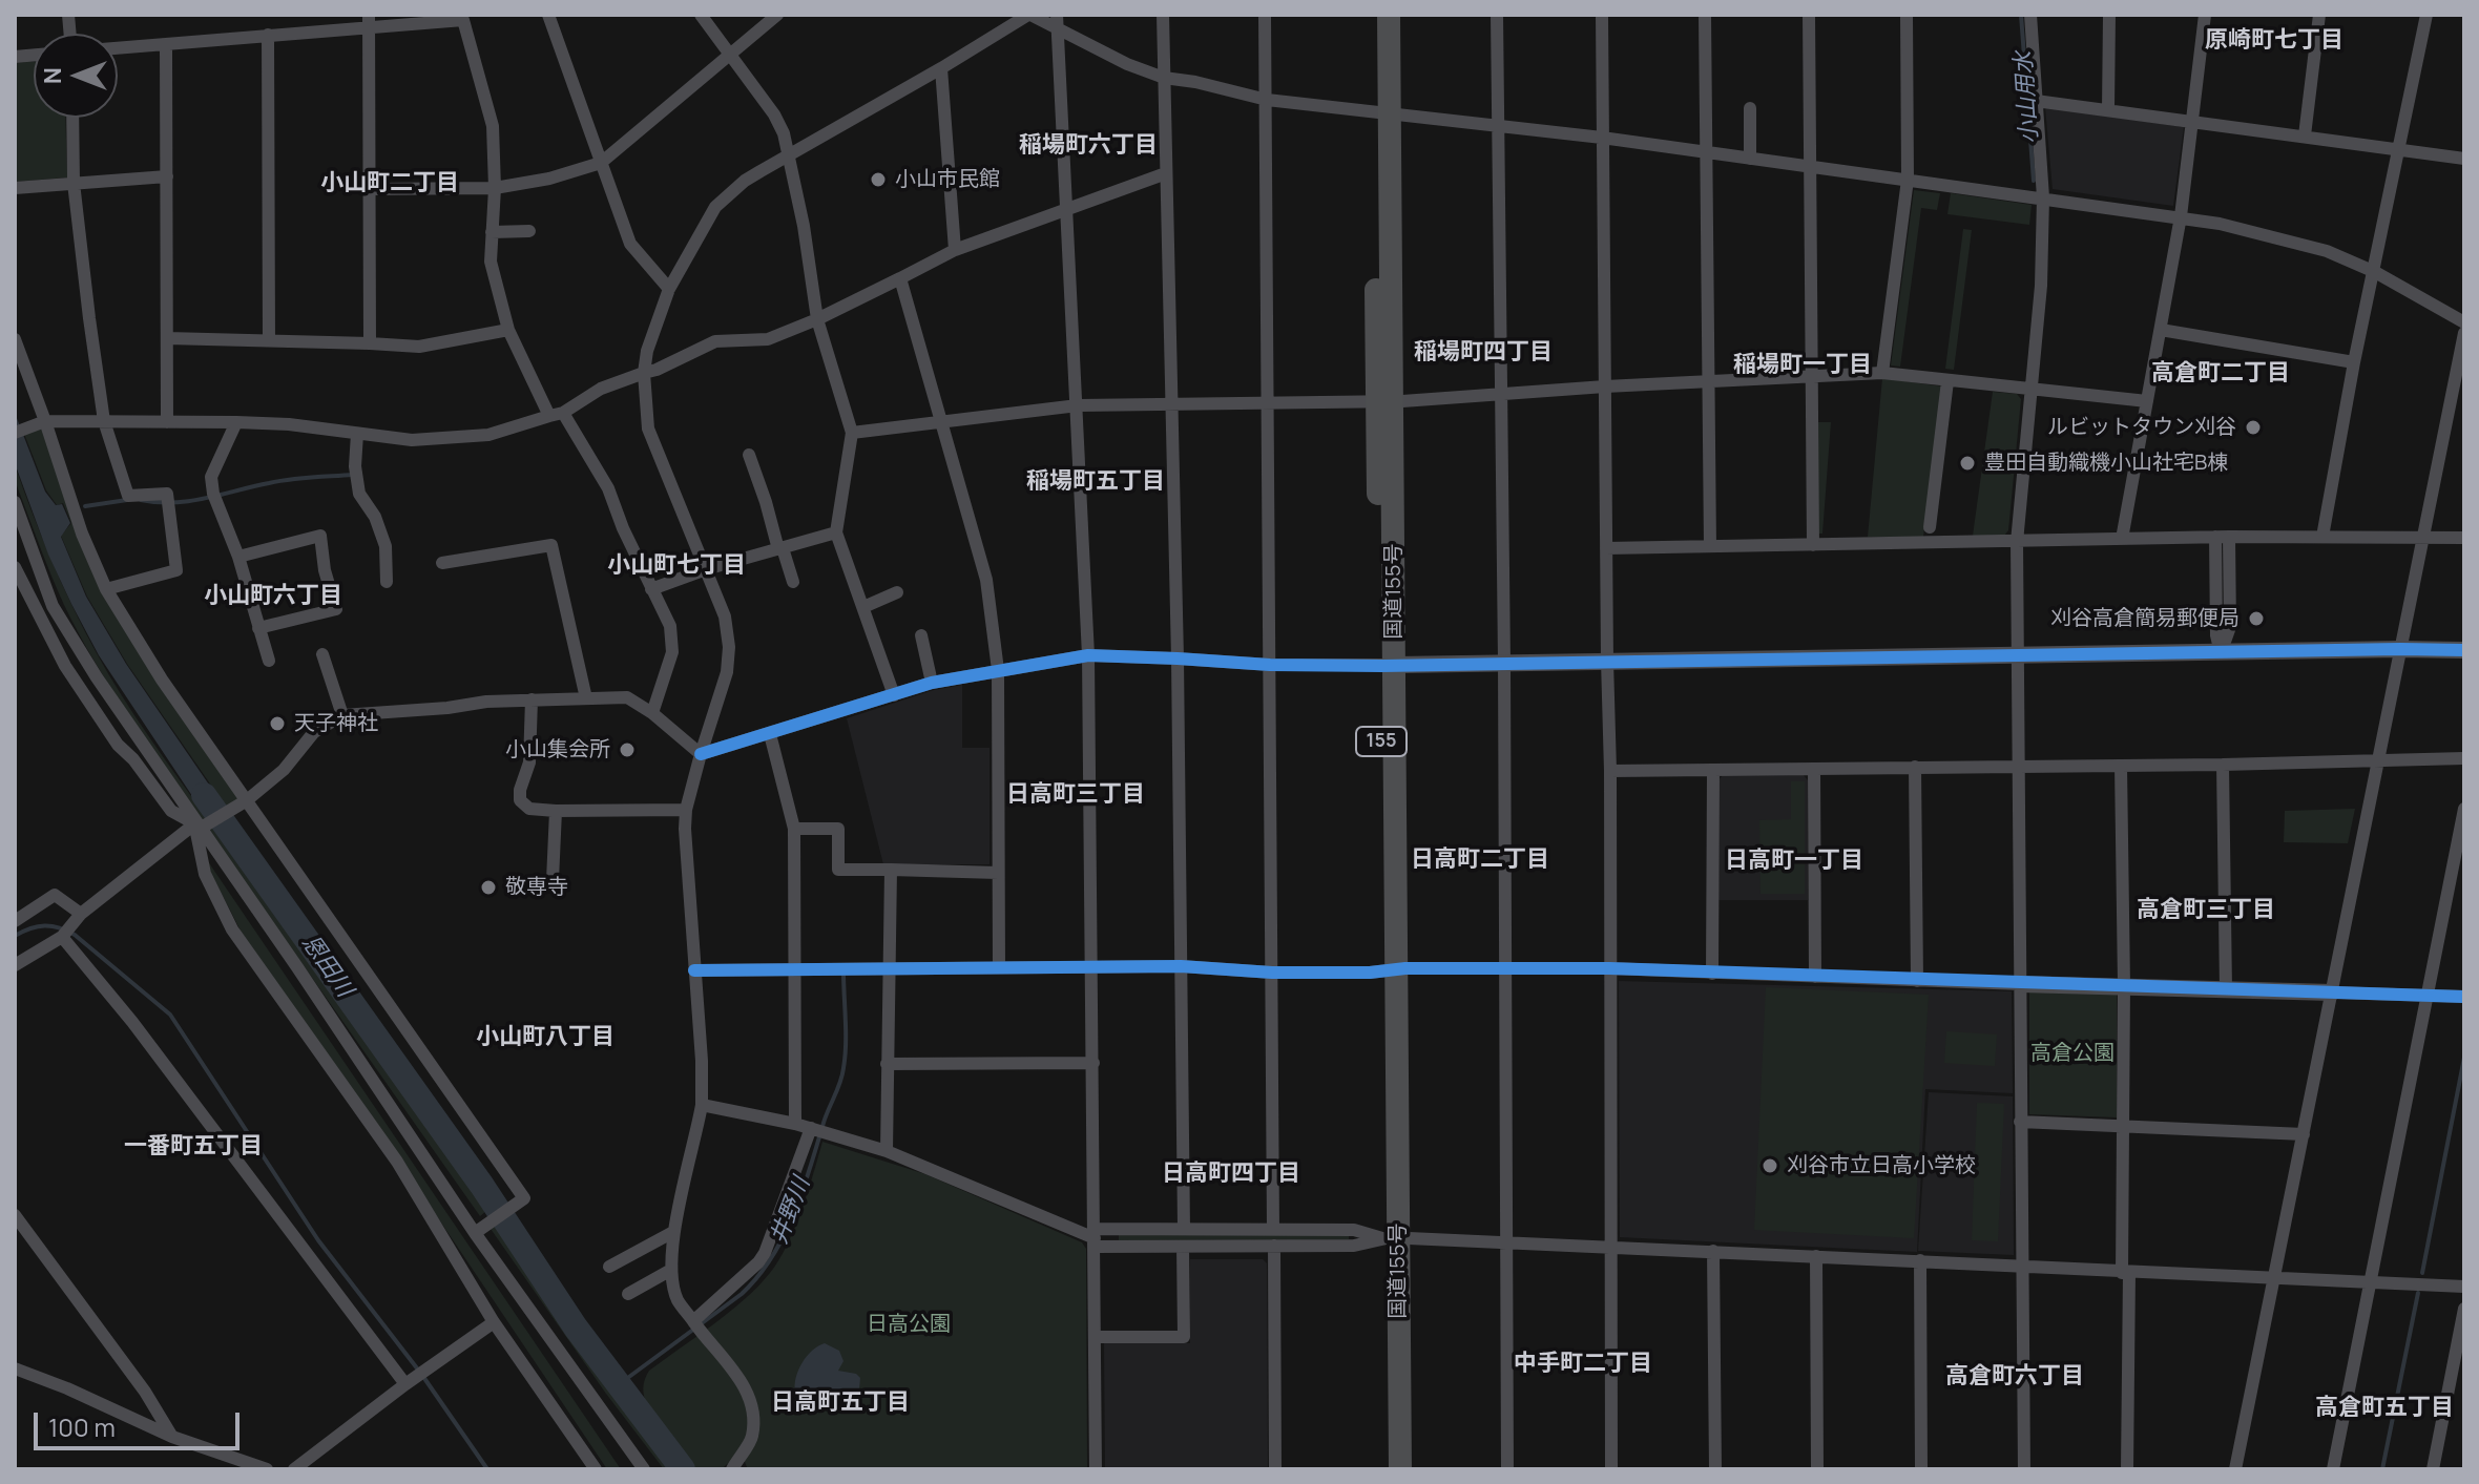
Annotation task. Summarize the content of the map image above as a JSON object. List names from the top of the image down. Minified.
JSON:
{"streets":{"highway":["国道155号","155"]},"districts":["原崎町七丁目","稲場町六丁目","小山町二丁目","稲場町四丁目","稲場町一丁目","高倉町二丁目","稲場町五丁目","小山町七丁目","小山町六丁目","日高町三丁目","日高町二丁目","日高町一丁目","高倉町三丁目","小山町八丁目","一番町五丁目","日高町四丁目","中手町二丁目","高倉町六丁目","日高町五丁目","高倉町五丁目"],"water":["小山用水","恩田川","井野川"],"parks":["高倉公園","日高公園"],"places":["小山市民館","ルビットタウン刈谷","豊田自動織機小山社宅B棟","刈谷高倉簡易郵便局","天子神社","小山集会所","敬専寺","刈谷市立日高小学校"],"scale_bar":"100 m","north":"left"}
